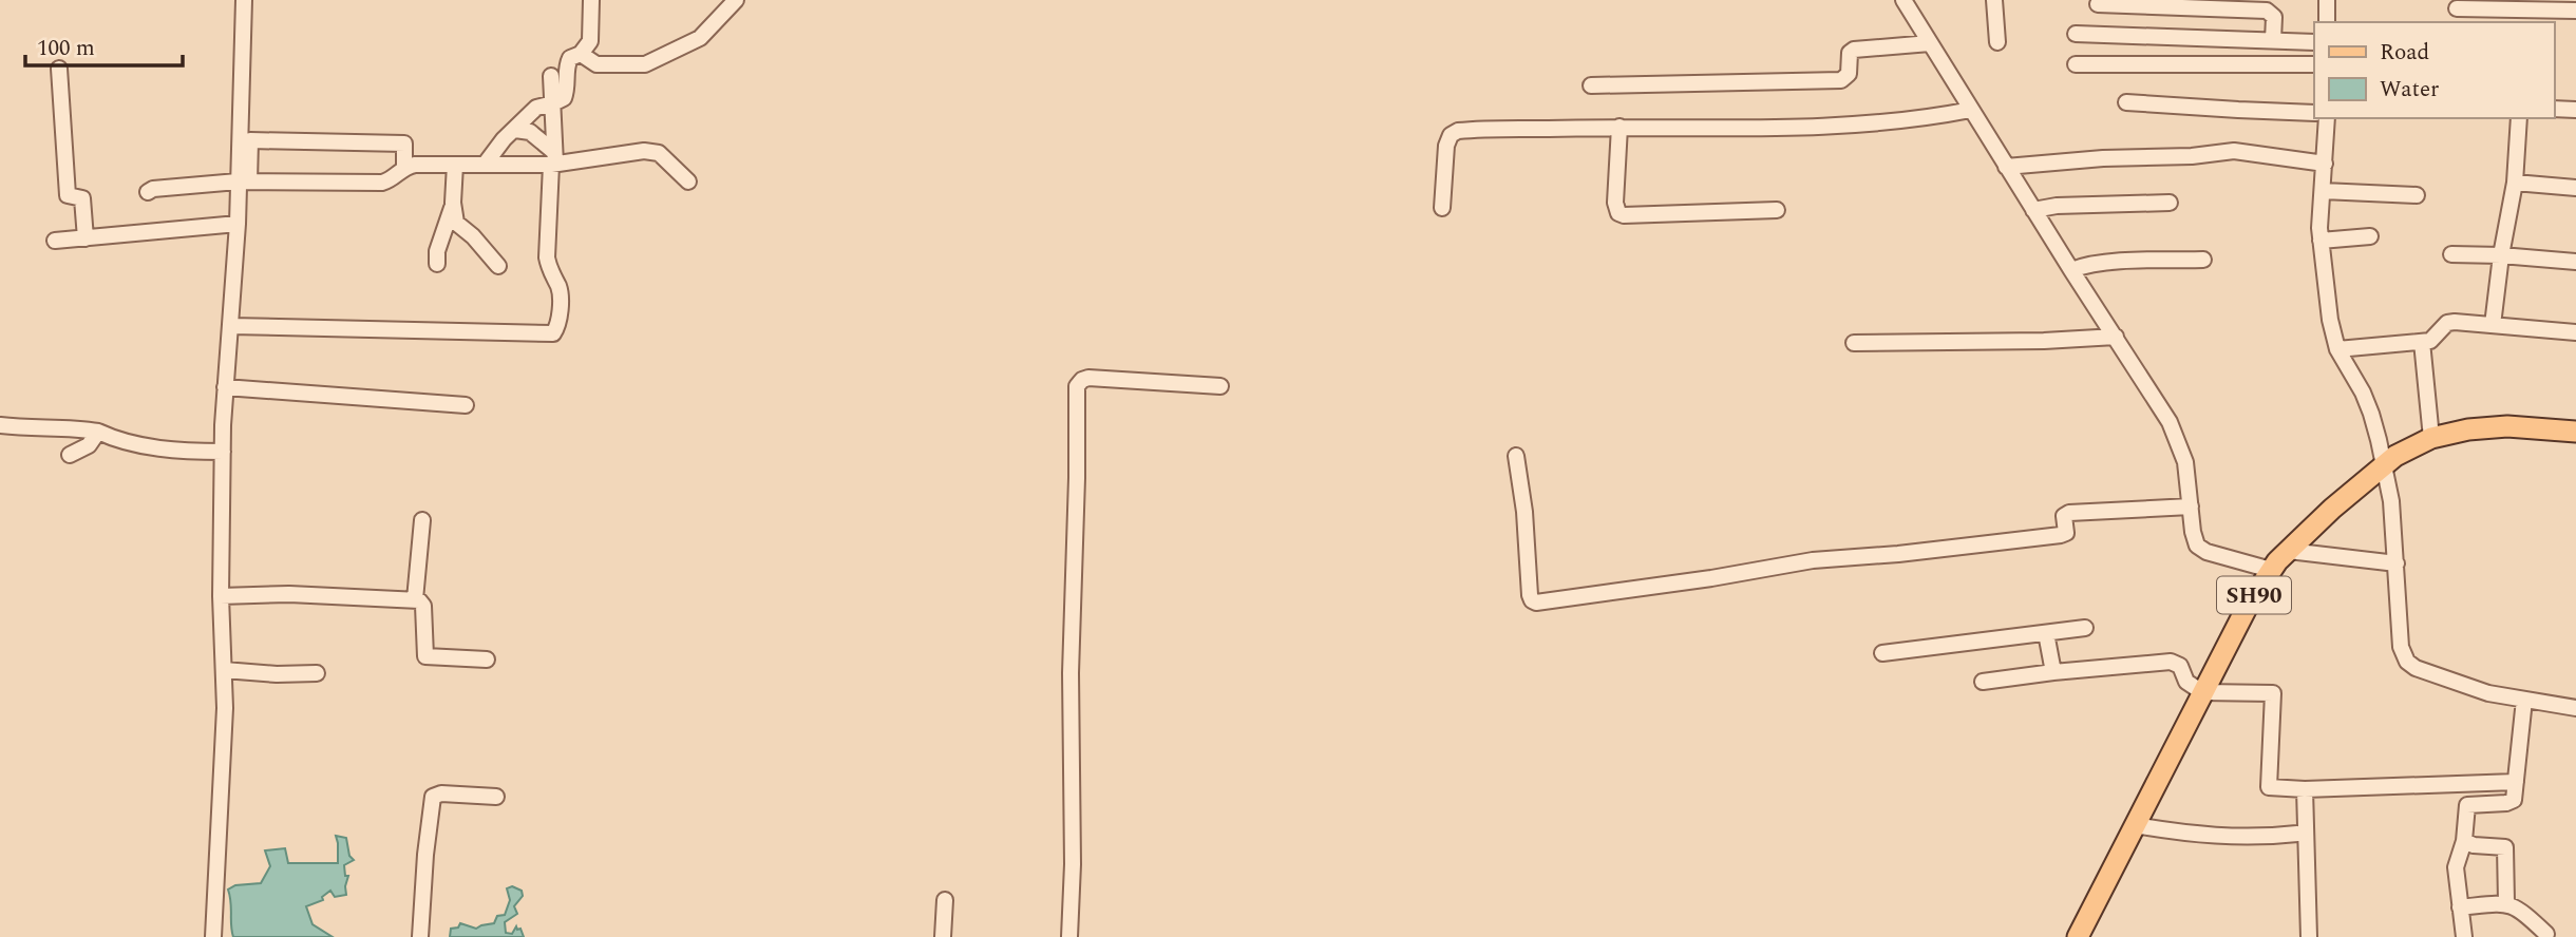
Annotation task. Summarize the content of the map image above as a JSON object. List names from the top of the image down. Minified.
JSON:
{"streets":{"main road":["SH90"]},"legend":["Road","Water"],"scale_bar":"100 m"}
